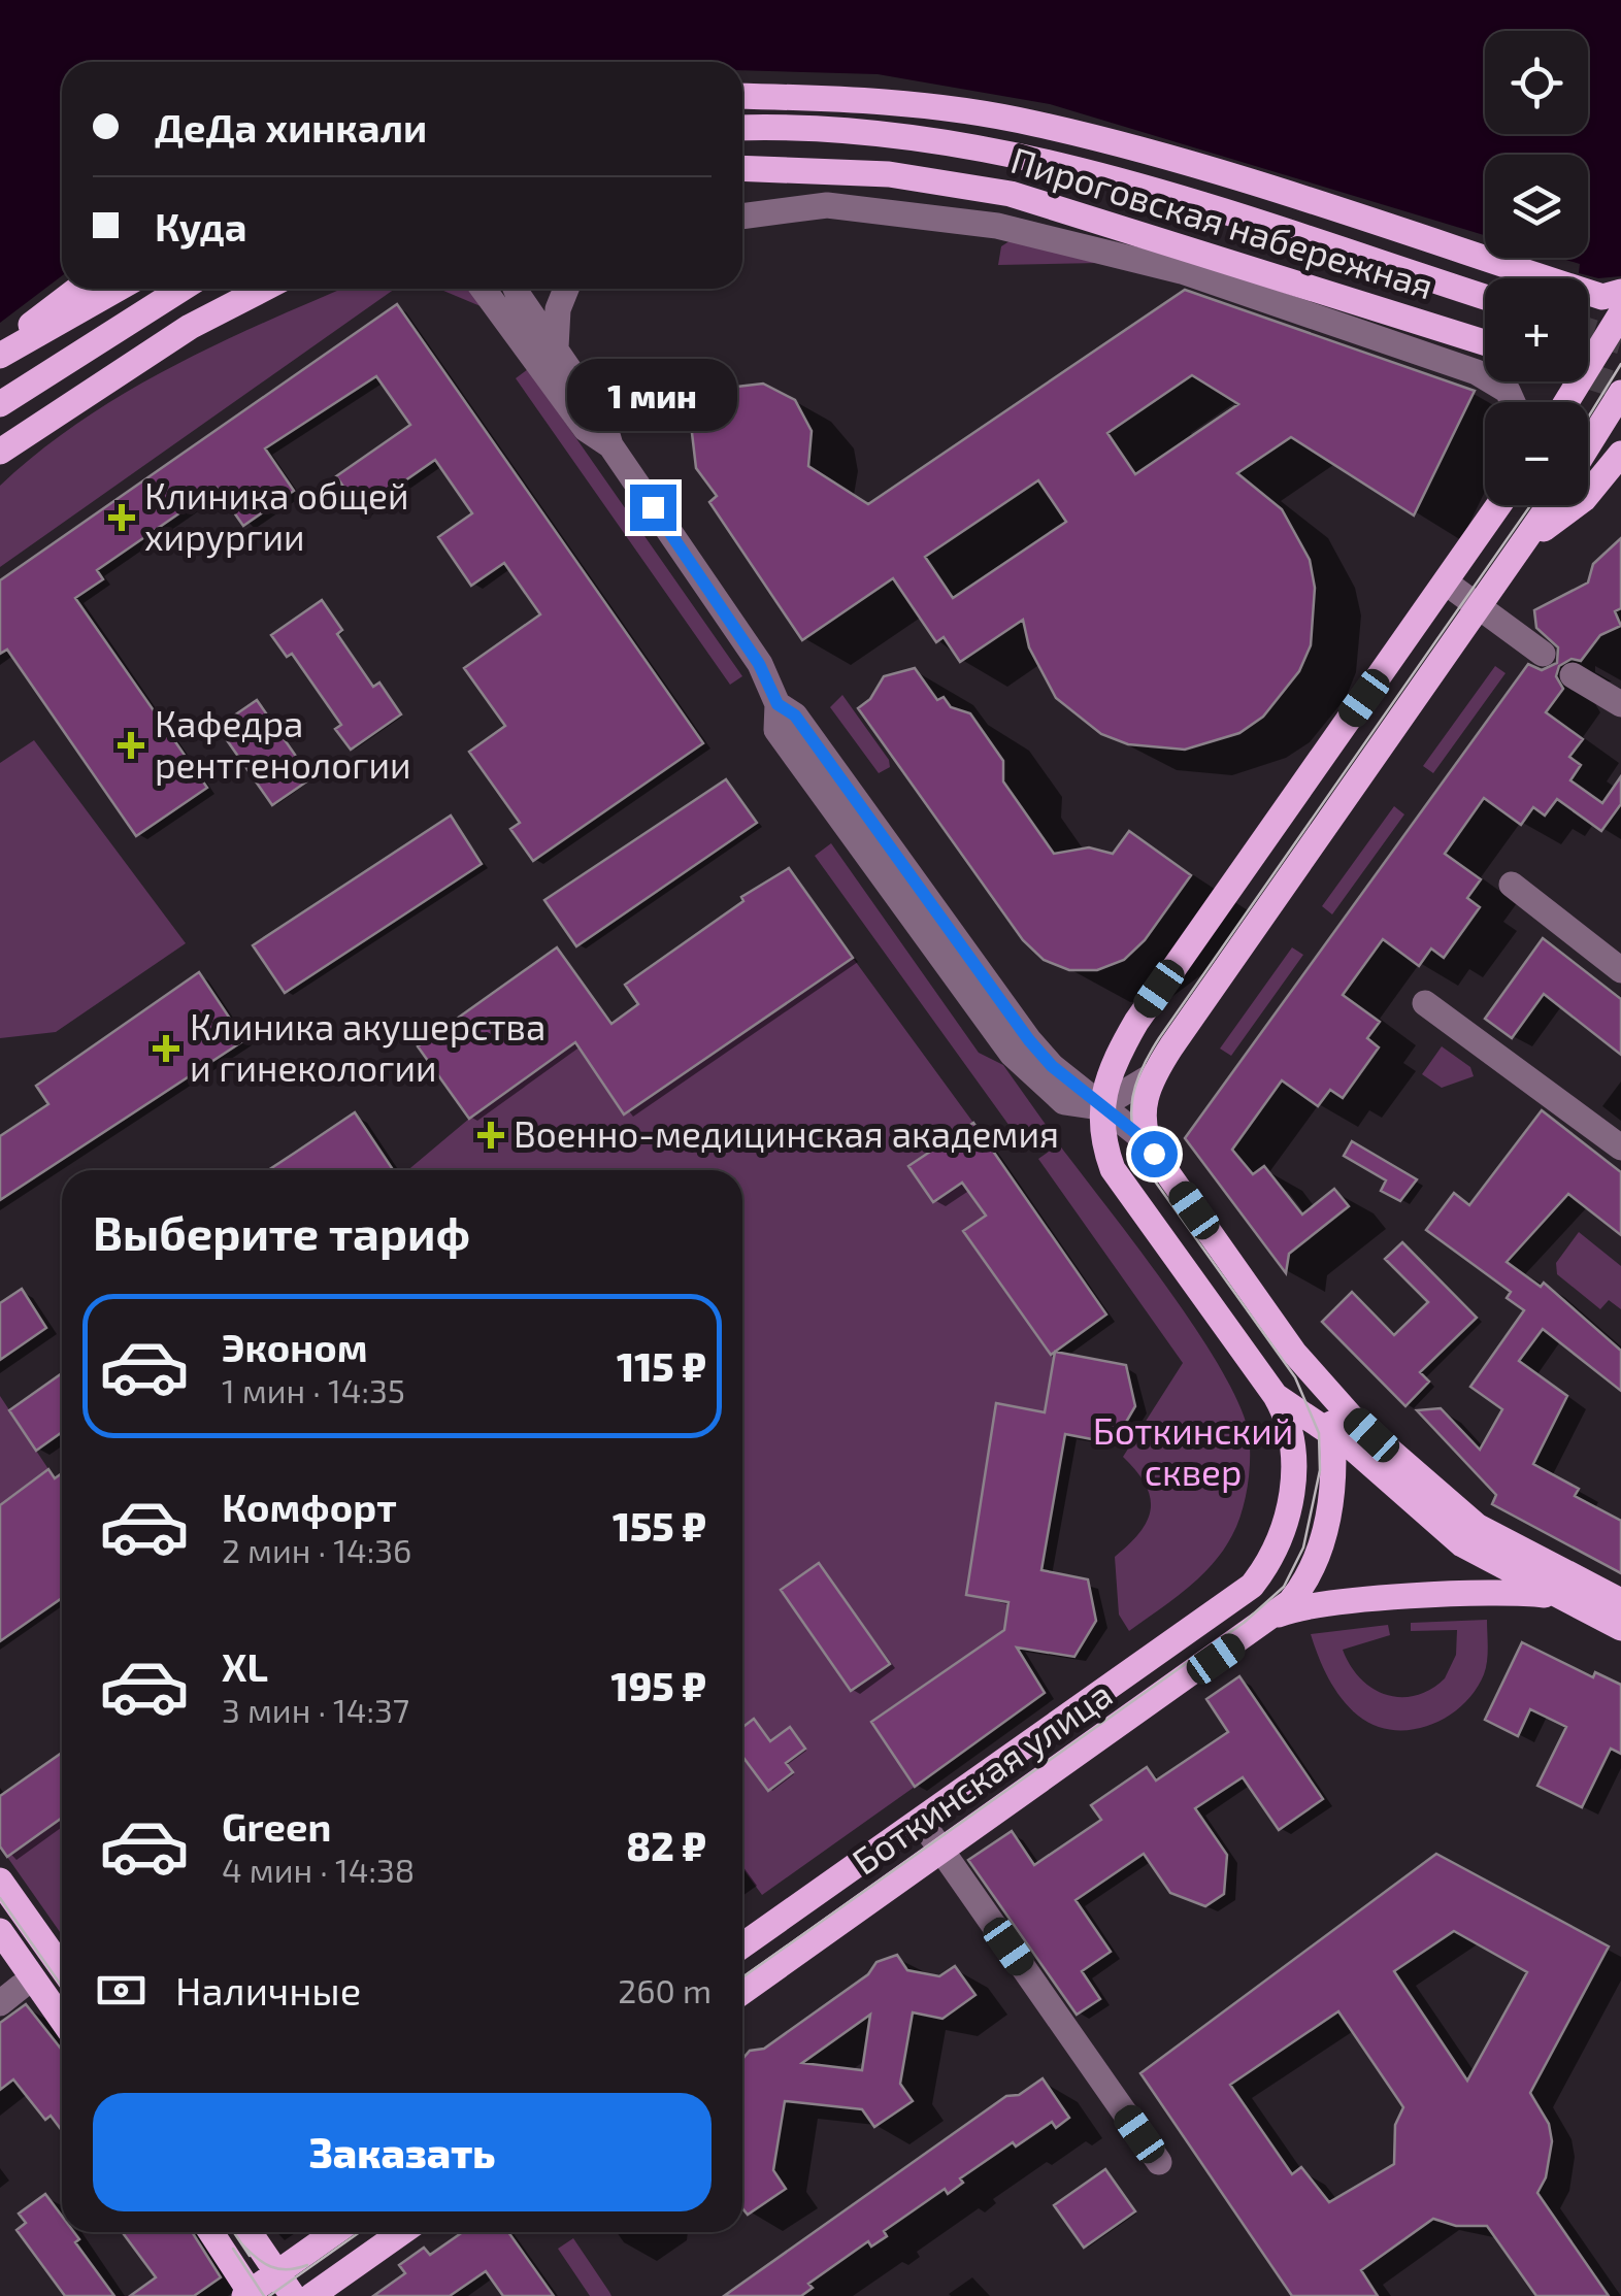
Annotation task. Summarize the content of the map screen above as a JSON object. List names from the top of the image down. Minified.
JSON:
{"streets":{"main road":["Пироговская набережная","Боткинская улица"]},"parks":["Боткинский сквер"],"places":{"health":["Клиника общей хирургии","Кафедра рентгенологии","Клиника акушерства и гинекологии","Военно-медицинская академия"]},"page":{"map_buttons":["+","−"],"banner":["ДеДа хинкали","Куда"],"bubble":"1 мин","heading":"Выберите тариф","list":[{"name":"Эконом","note":"1 мин · 14:35","value":"115 ₽"},{"name":"Комфорт","note":"2 мин · 14:36","value":"155 ₽"},{"name":"XL","note":"3 мин · 14:37","value":"195 ₽"},{"name":"Green","note":"4 мин · 14:38","value":"82 ₽"}],"pay":["Наличные","260 m"],"buttons":"Заказать"}}
